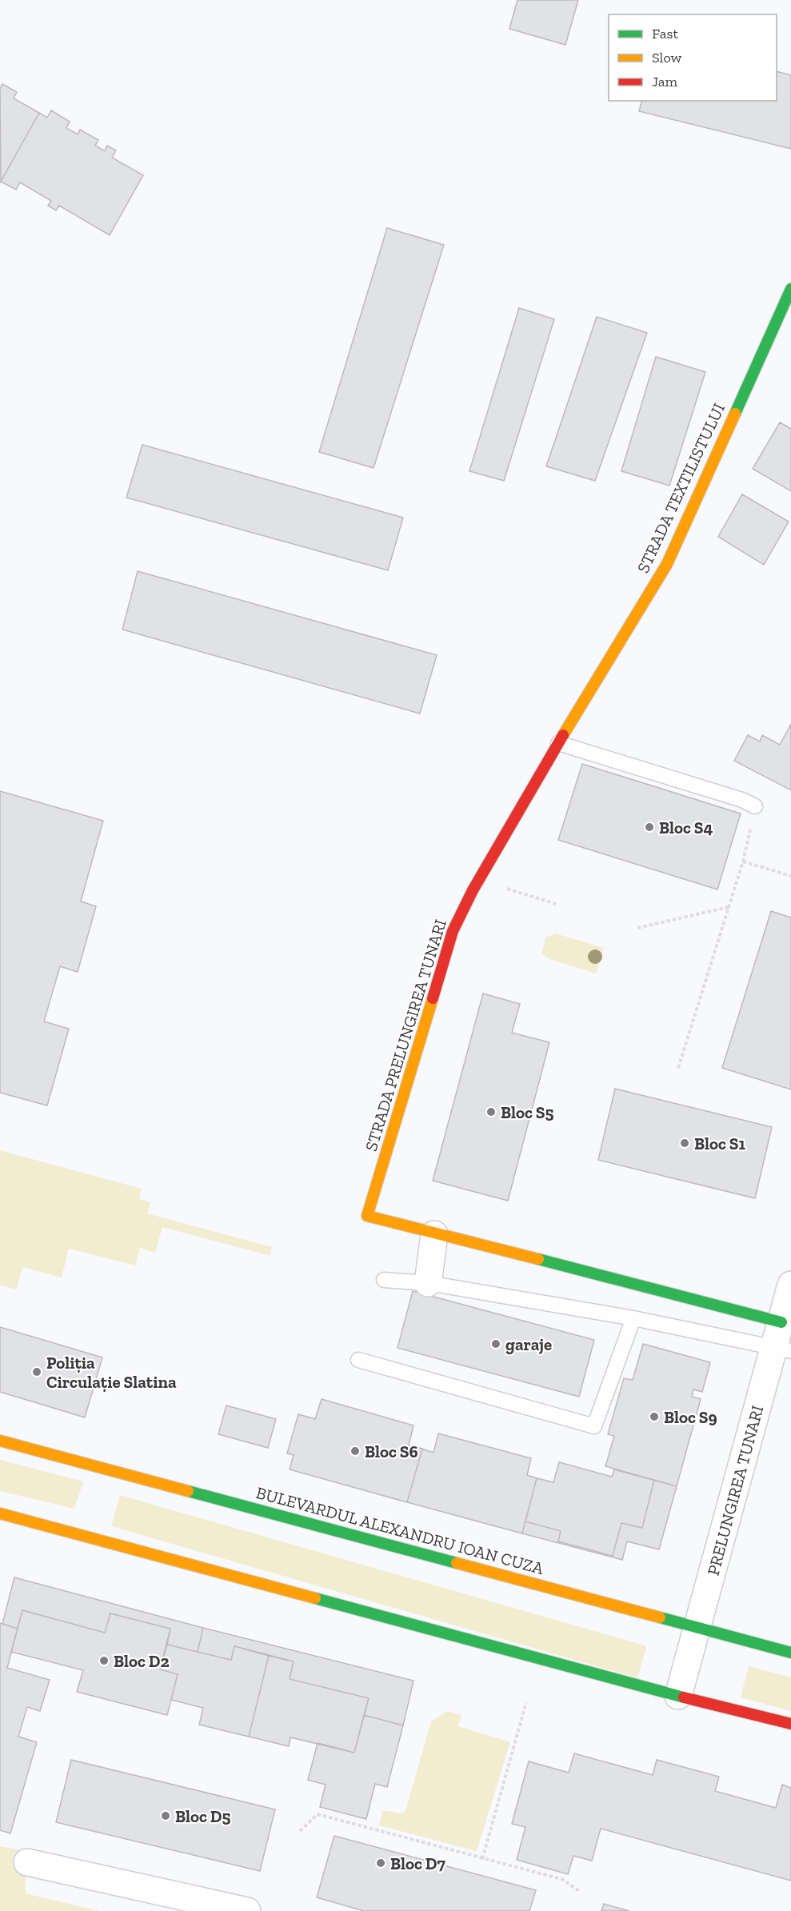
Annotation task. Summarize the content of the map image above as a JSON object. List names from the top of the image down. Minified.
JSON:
{"streets":{"main road":["STRADA TEXTILISTULUI","STRADA PRELUNGIREA TUNARI","BULEVARDUL ALEXANDRU IOAN CUZA"],"street":["PRELUNGIREA TUNARI"]},"crossings":[["STRADA TEXTILISTULUI","STRADA PRELUNGIREA TUNARI"],["PRELUNGIREA TUNARI","BULEVARDUL ALEXANDRU IOAN CUZA"]],"places":["Bloc S4","Bloc S5","Bloc S1","garaje","Poliția Circulație Slatina","Bloc S9","Bloc S6","Bloc D2","Bloc D5","Bloc D7"],"legend":["Fast","Slow","Jam"]}
